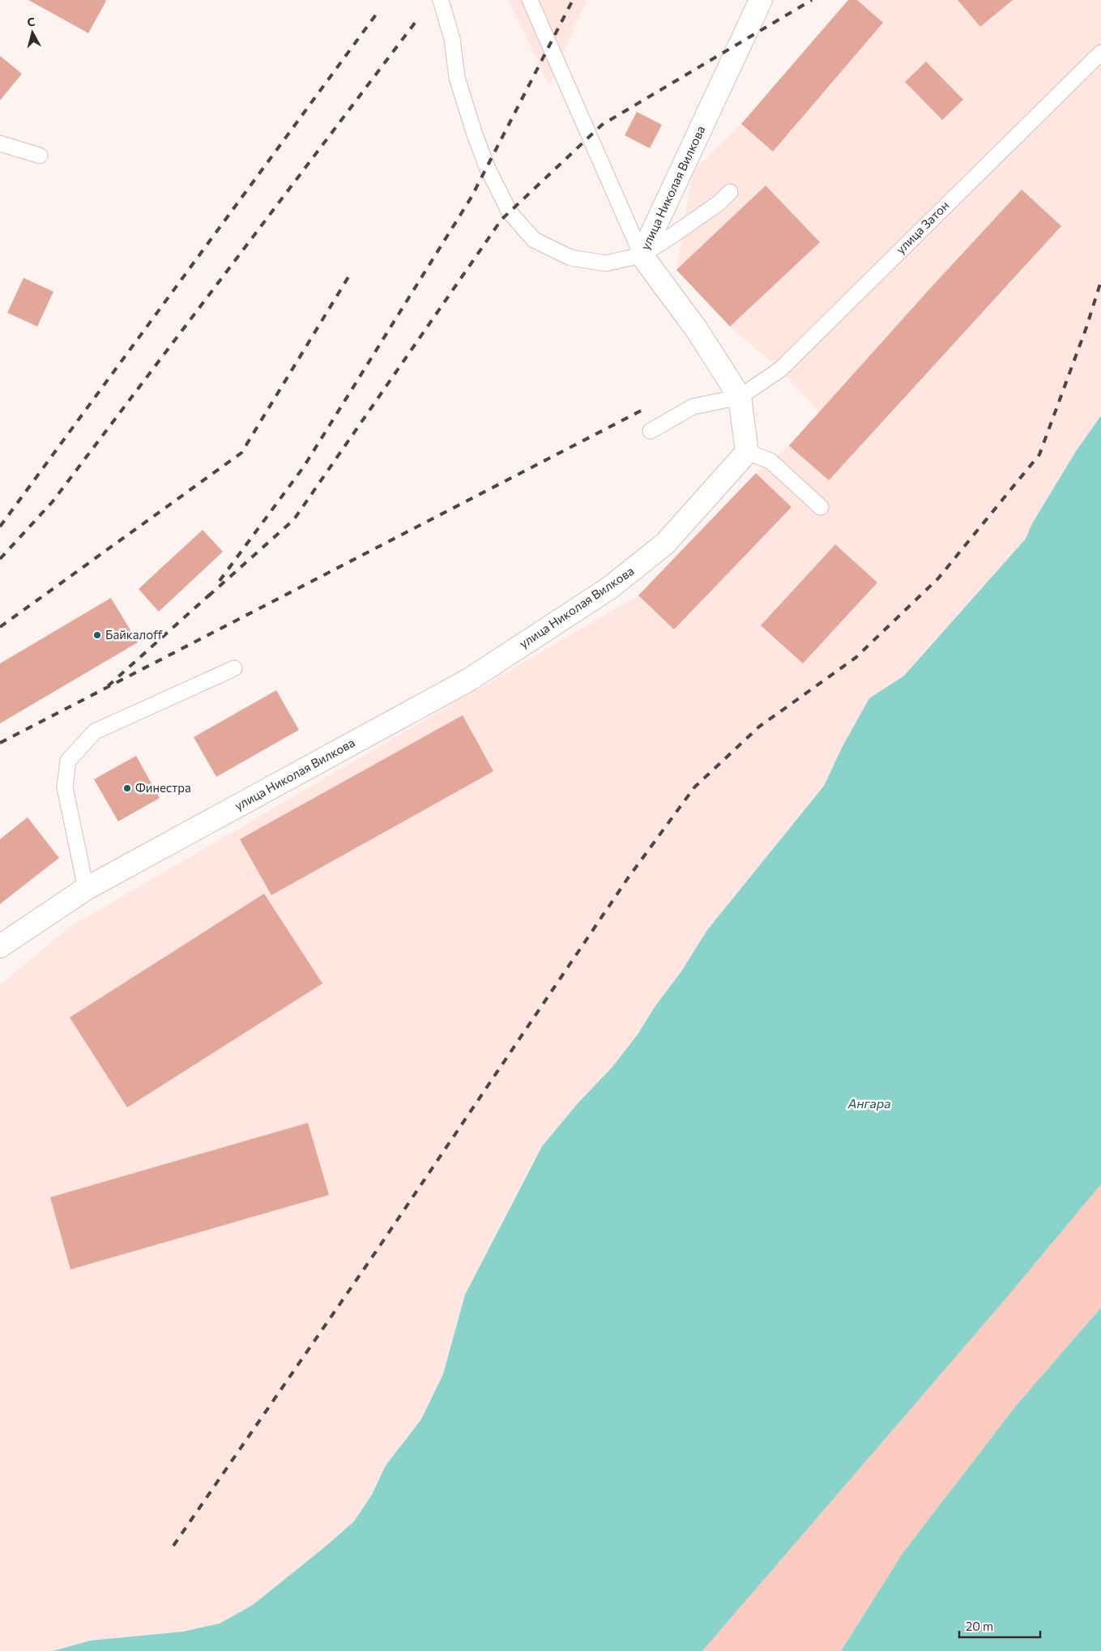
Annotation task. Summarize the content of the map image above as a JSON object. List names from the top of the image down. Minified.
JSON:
{"streets":{"street":["улица Николая Вилкова"],"lane":["улица Затон"]},"crossings":[["улица Николая Вилкова","улица Затон"]],"water":["Ангара"],"places":["Байкалoff","Финестра"],"scale_bar":"20 m","north":"top"}
